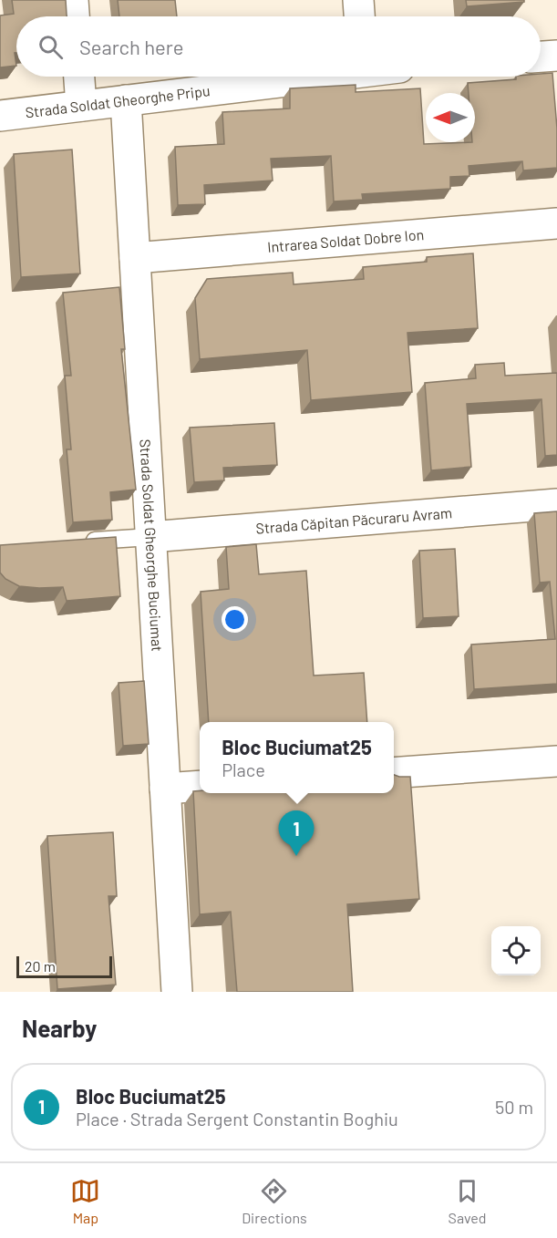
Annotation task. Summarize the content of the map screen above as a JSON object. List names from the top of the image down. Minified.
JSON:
{"streets":{"street":["Strada Soldat Gheorghe Pripu","Intrarea Soldat Dobre Ion","Strada Căpitan Păcuraru Avram","Strada Soldat Gheorghe Buciumat"]},"crossings":[["Strada Soldat Gheorghe Pripu","Strada Soldat Gheorghe Buciumat"],["Intrarea Soldat Dobre Ion","Strada Soldat Gheorghe Buciumat"],["Strada Căpitan Păcuraru Avram","Strada Soldat Gheorghe Buciumat"]],"scale_bar":"20 m","north":"left","page":{"search":"Search here","popup":["Bloc Buciumat25","Place"],"pins":"1","scale":"20 m","heading":"Nearby","list":[{"mark":"1","name":"Bloc Buciumat25","note":"Place · Strada Sergent Constantin Boghiu","value":"50 m"}],"nav":["Map","Directions","Saved"]}}
